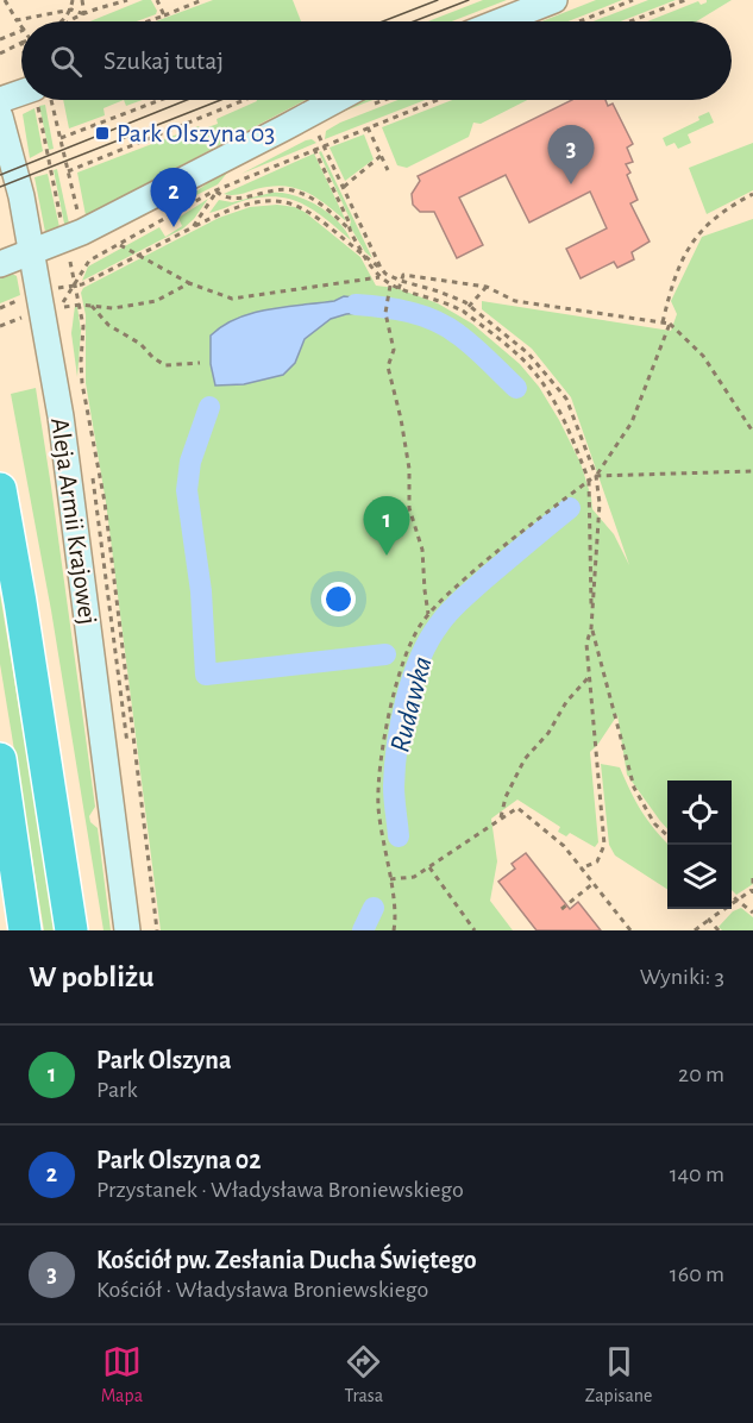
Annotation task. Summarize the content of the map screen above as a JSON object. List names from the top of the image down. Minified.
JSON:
{"streets":{"main road":["Aleja Armii Krajowej"]},"water":["Rudawka"],"places":{"transit":["Park Olszyna 03"]},"page":{"search":"Szukaj tutaj","pins":["3","2","1"],"heading":["W pobliżu","Wyniki: 3"],"list":[{"mark":"1","name":"Park Olszyna","note":"Park","value":"20 m"},{"mark":"2","name":"Park Olszyna 02","note":"Przystanek · Władysława Broniewskiego","value":"140 m"},{"mark":"3","name":"Kościół pw. Zesłania Ducha Świętego","note":"Kościół · Władysława Broniewskiego","value":"160 m"}],"nav":["Mapa","Trasa","Zapisane"]}}
